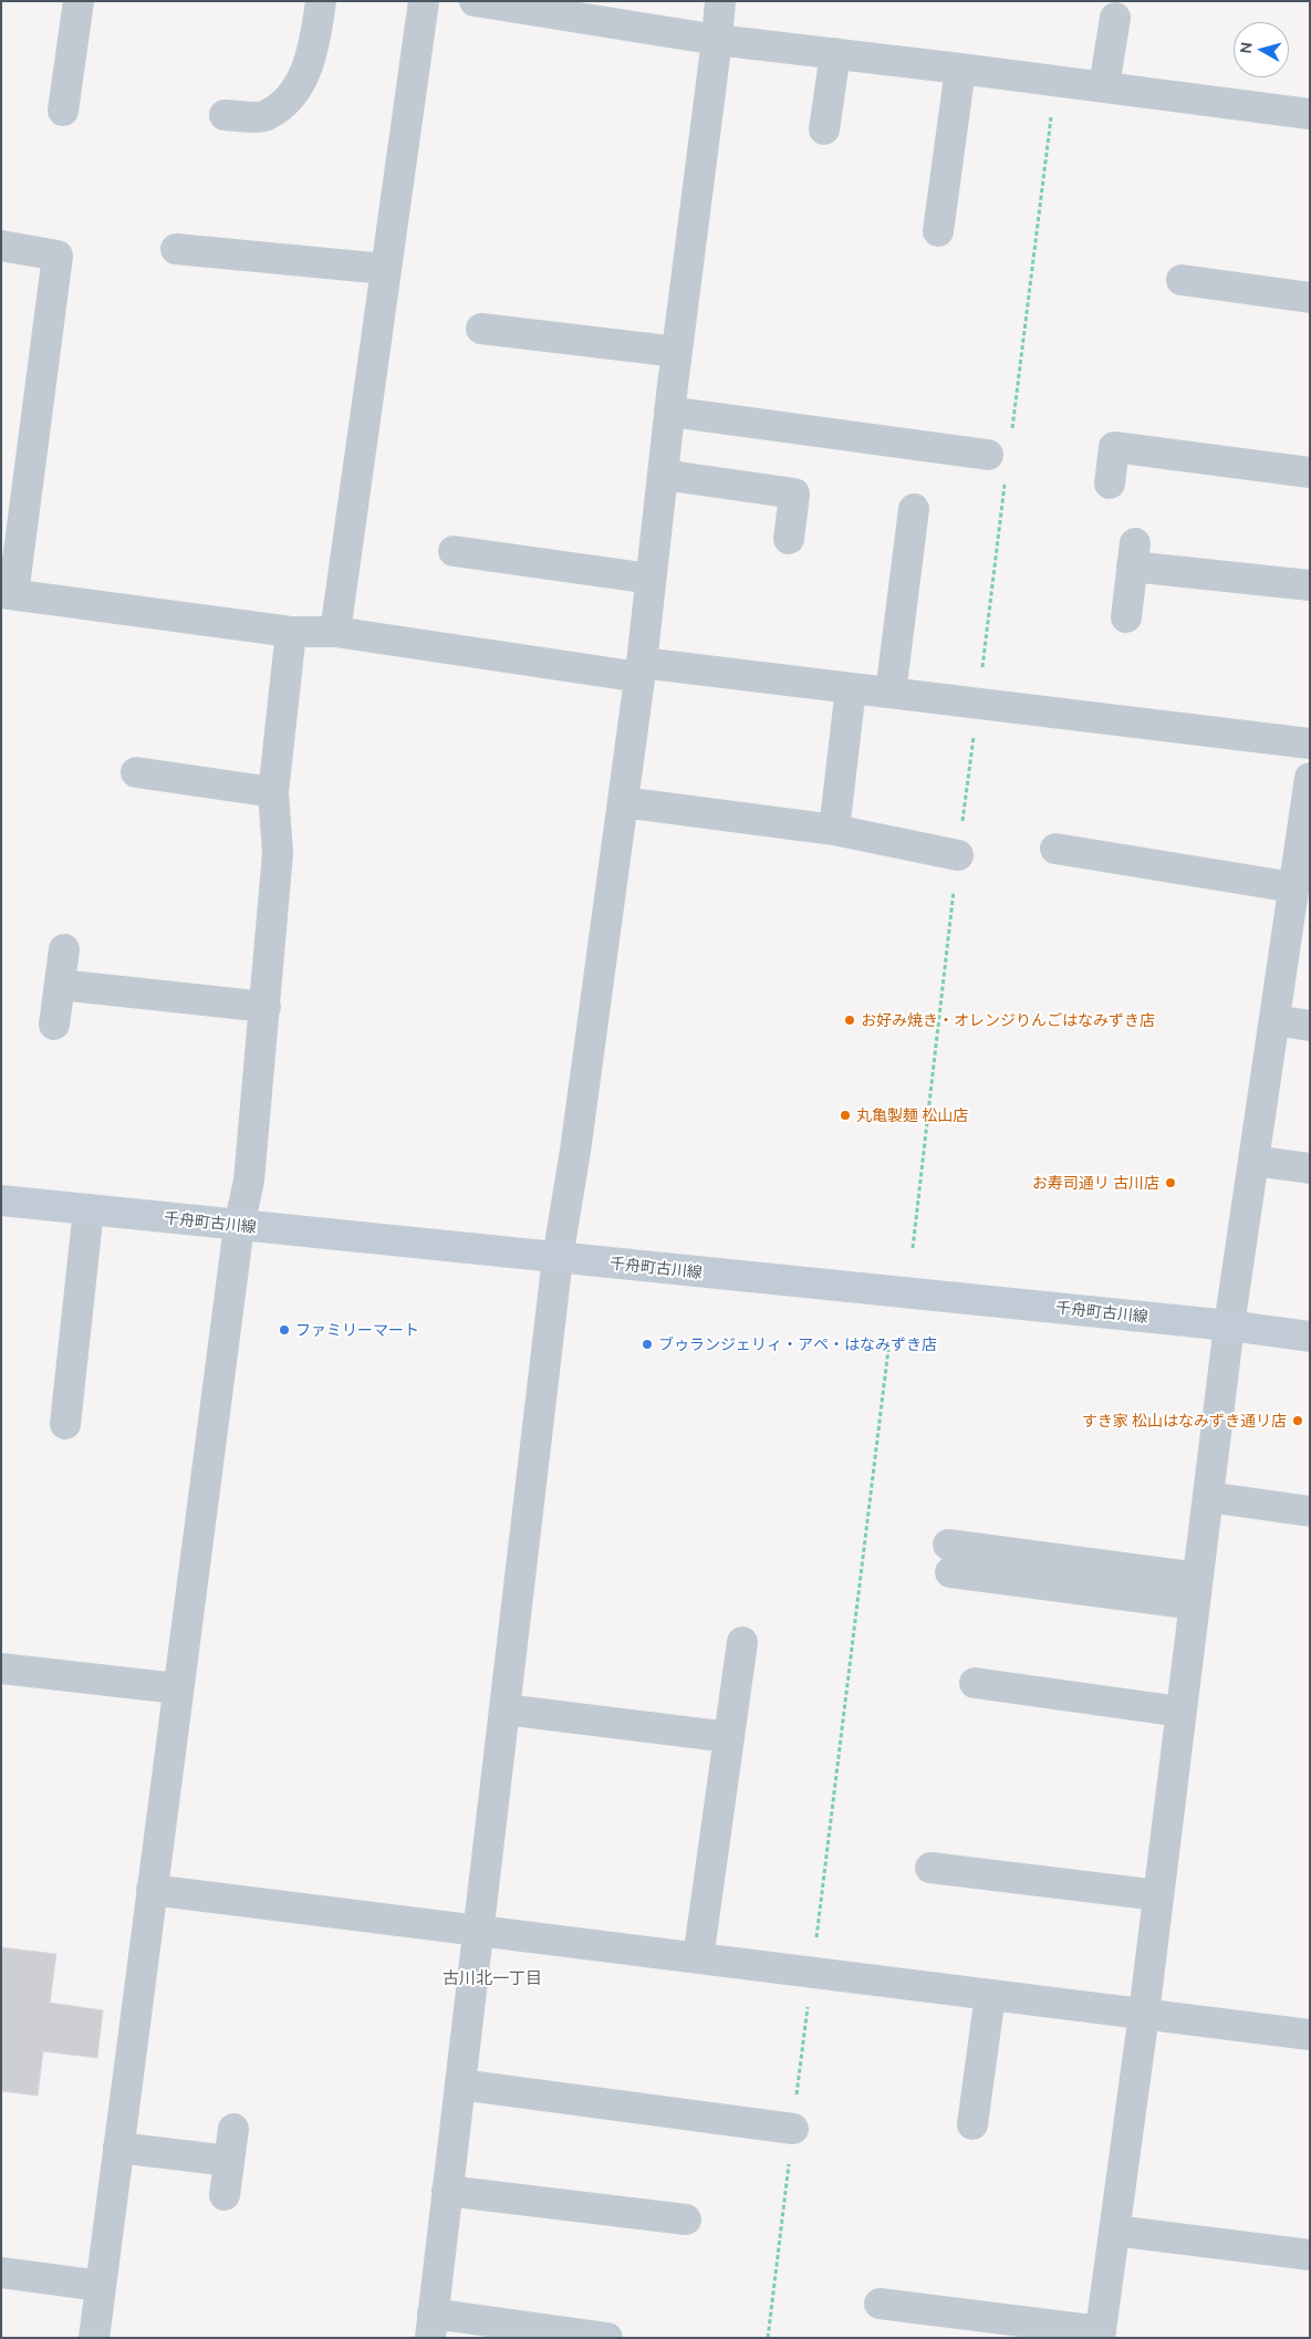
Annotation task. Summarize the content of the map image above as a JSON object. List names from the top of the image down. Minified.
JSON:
{"streets":{"street":["千舟町古川線"]},"districts":["古川北一丁目"],"places":["お好み焼き・オレンジりんごはなみずき店","丸亀製麺 松山店","お寿司通リ 古川店","ファミリーマート","ブゥランジェリィ・アペ・はなみずき店","すき家 松山はなみずき通リ店"],"north":"left"}
